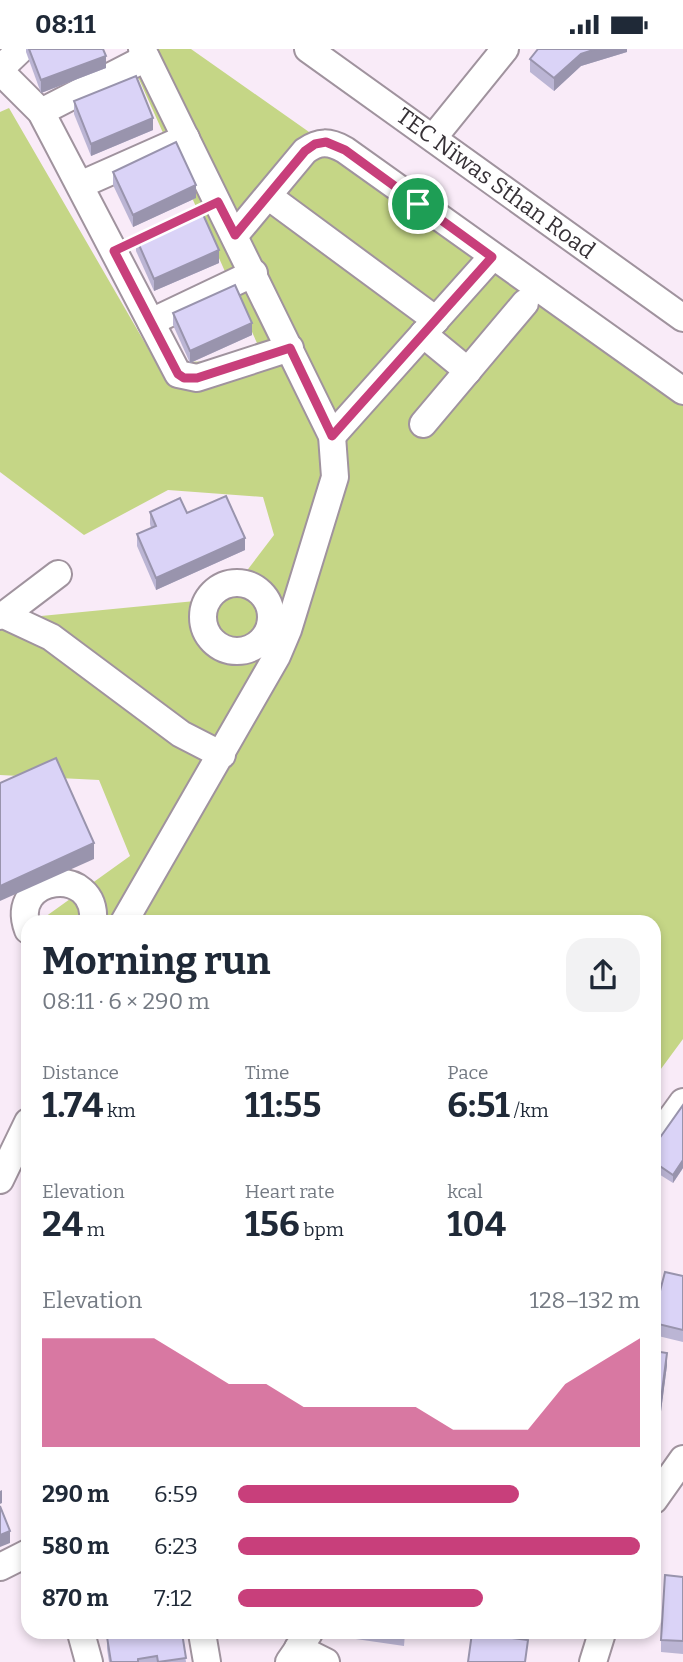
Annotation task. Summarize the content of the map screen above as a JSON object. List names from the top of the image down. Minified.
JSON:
{"streets":{"street":["TEC Niwas Sthan Road"]},"page":{"status":"08:11","heading":["Morning run","08:11 · 6 × 290 m"],"stats":[["Distance","1.74 km"],["Time","11:55"],["Pace","6:51 /km"],["Elevation","24 m"],["Heart rate","156 bpm"],["kcal","104"]],"chart":["Elevation","128–132 m"],"list":[{"name":"290 m","note":"6:59"},{"name":"580 m","note":"6:23"},{"name":"870 m","note":"7:12"}]}}
